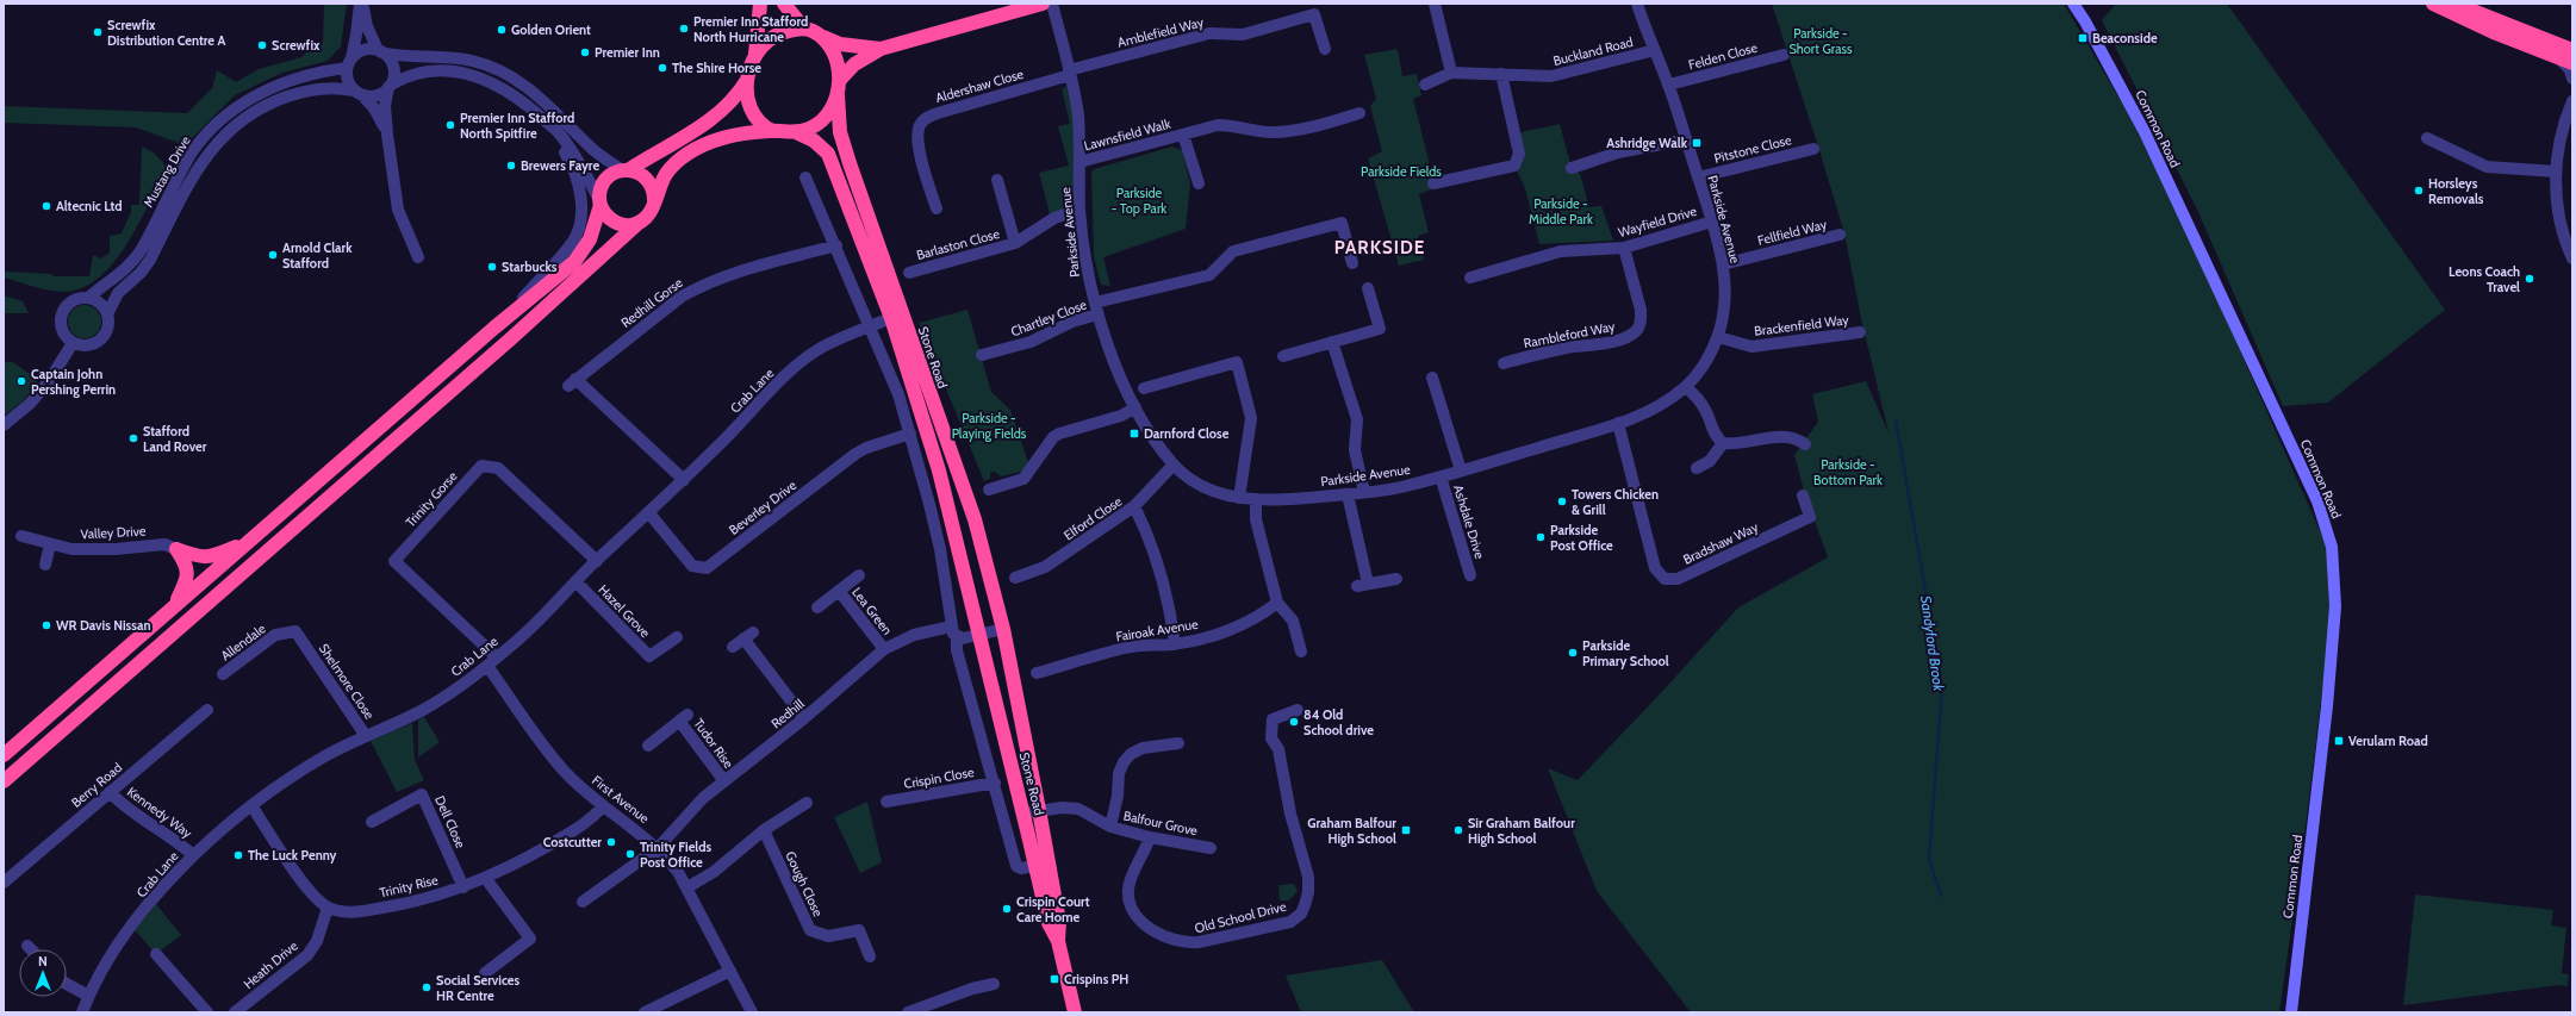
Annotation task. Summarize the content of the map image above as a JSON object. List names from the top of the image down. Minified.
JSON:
{"streets":{"highway":["Stone Road"],"street":["Amblefield Way","Buckland Road","Felden Close","Aldershaw Close","Common Road","Lawnsfield Walk","Pitstone Close","Mustang Drive","Parkside Avenue","Wayfield Drive","Fellfield Way","Barlaston Close","Redhill Gorse","Chartley Close","Brackenfield Way","Rambleford Way","Crab Lane","Trinity Gorse","Beverley Drive","Elford Close","Ashdale Drive","Valley Drive","Bradshaw Way","Hazel Grove","Lea Green","Fairoak Avenue","Allendale","Shelmore Close","Redhill","Tudor Rise","Crispin Close","Berry Road","First Avenue","Kennedy Way","Dell Close","Balfour Grove","Gough Close","Trinity Rise","Old School Drive","Heath Drive"]},"crossings":[["Amblefield Way","Aldershaw Close"],["Amblefield Way","Parkside Avenue"],["Buckland Road","Parkside Avenue"],["Felden Close","Parkside Avenue"],["Aldershaw Close","Parkside Avenue"],["Lawnsfield Walk","Parkside Avenue"],["Pitstone Close","Parkside Avenue"],["Parkside Avenue","Wayfield Drive"],["Parkside Avenue","Fellfield Way"],["Parkside Avenue","Barlaston Close"],["Parkside Avenue","Chartley Close"],["Parkside Avenue","Brackenfield Way"],["Parkside Avenue","Elford Close"],["Parkside Avenue","Ashdale Drive"],["Parkside Avenue","Bradshaw Way"],["Wayfield Drive","Rambleford Way"],["Redhill Gorse","Crab Lane"],["Stone Road","Crab Lane"],["Stone Road","Balfour Grove"],["Crab Lane","Trinity Gorse"],["Crab Lane","Beverley Drive"],["Crab Lane","Hazel Grove"],["Crab Lane","Shelmore Close"],["Crab Lane","First Avenue"],["Crab Lane","Kennedy Way"],["Crab Lane","Trinity Rise"],["Lea Green","Redhill"],["Allendale","Shelmore Close"],["Redhill","Tudor Rise"],["Redhill","First Avenue"],["Berry Road","Kennedy Way"],["First Avenue","Trinity Rise"],["Dell Close","Trinity Rise"],["Balfour Grove","Old School Drive"],["Trinity Rise","Heath Drive"]],"districts":["PARKSIDE"],"water":["Sandyford Brook"],"parks":["Parkside - Short Grass","Parkside Fields","Parkside - Top Park","Parkside - Middle Park","Parkside - Playing Fields","Parkside - Bottom Park"],"places":{"other":["Premier Inn Stafford North Hurricane","Golden Orient","Screwfix Distribution Centre A","Screwfix","Premier Inn","The Shire Horse","Premier Inn Stafford North Spitfire","Brewers Fayre","Horsleys Removals","Altecnic Ltd","Arnold Clark Stafford","Starbucks","Leons Coach Travel","Captain John Pershing Perrin","Stafford Land Rover","Towers Chicken & Grill","Parkside Post Office","WR Davis Nissan","Parkside Primary School","84 Old School drive","Sir Graham Balfour High School","Costcutter","Trinity Fields Post Office","The Luck Penny","Crispin Court Care Home","Social Services HR Centre"],"transit":["Beaconside","Ashridge Walk","Darnford Close","Verulam Road","Graham Balfour High School","Crispins PH"]},"north":"top"}
